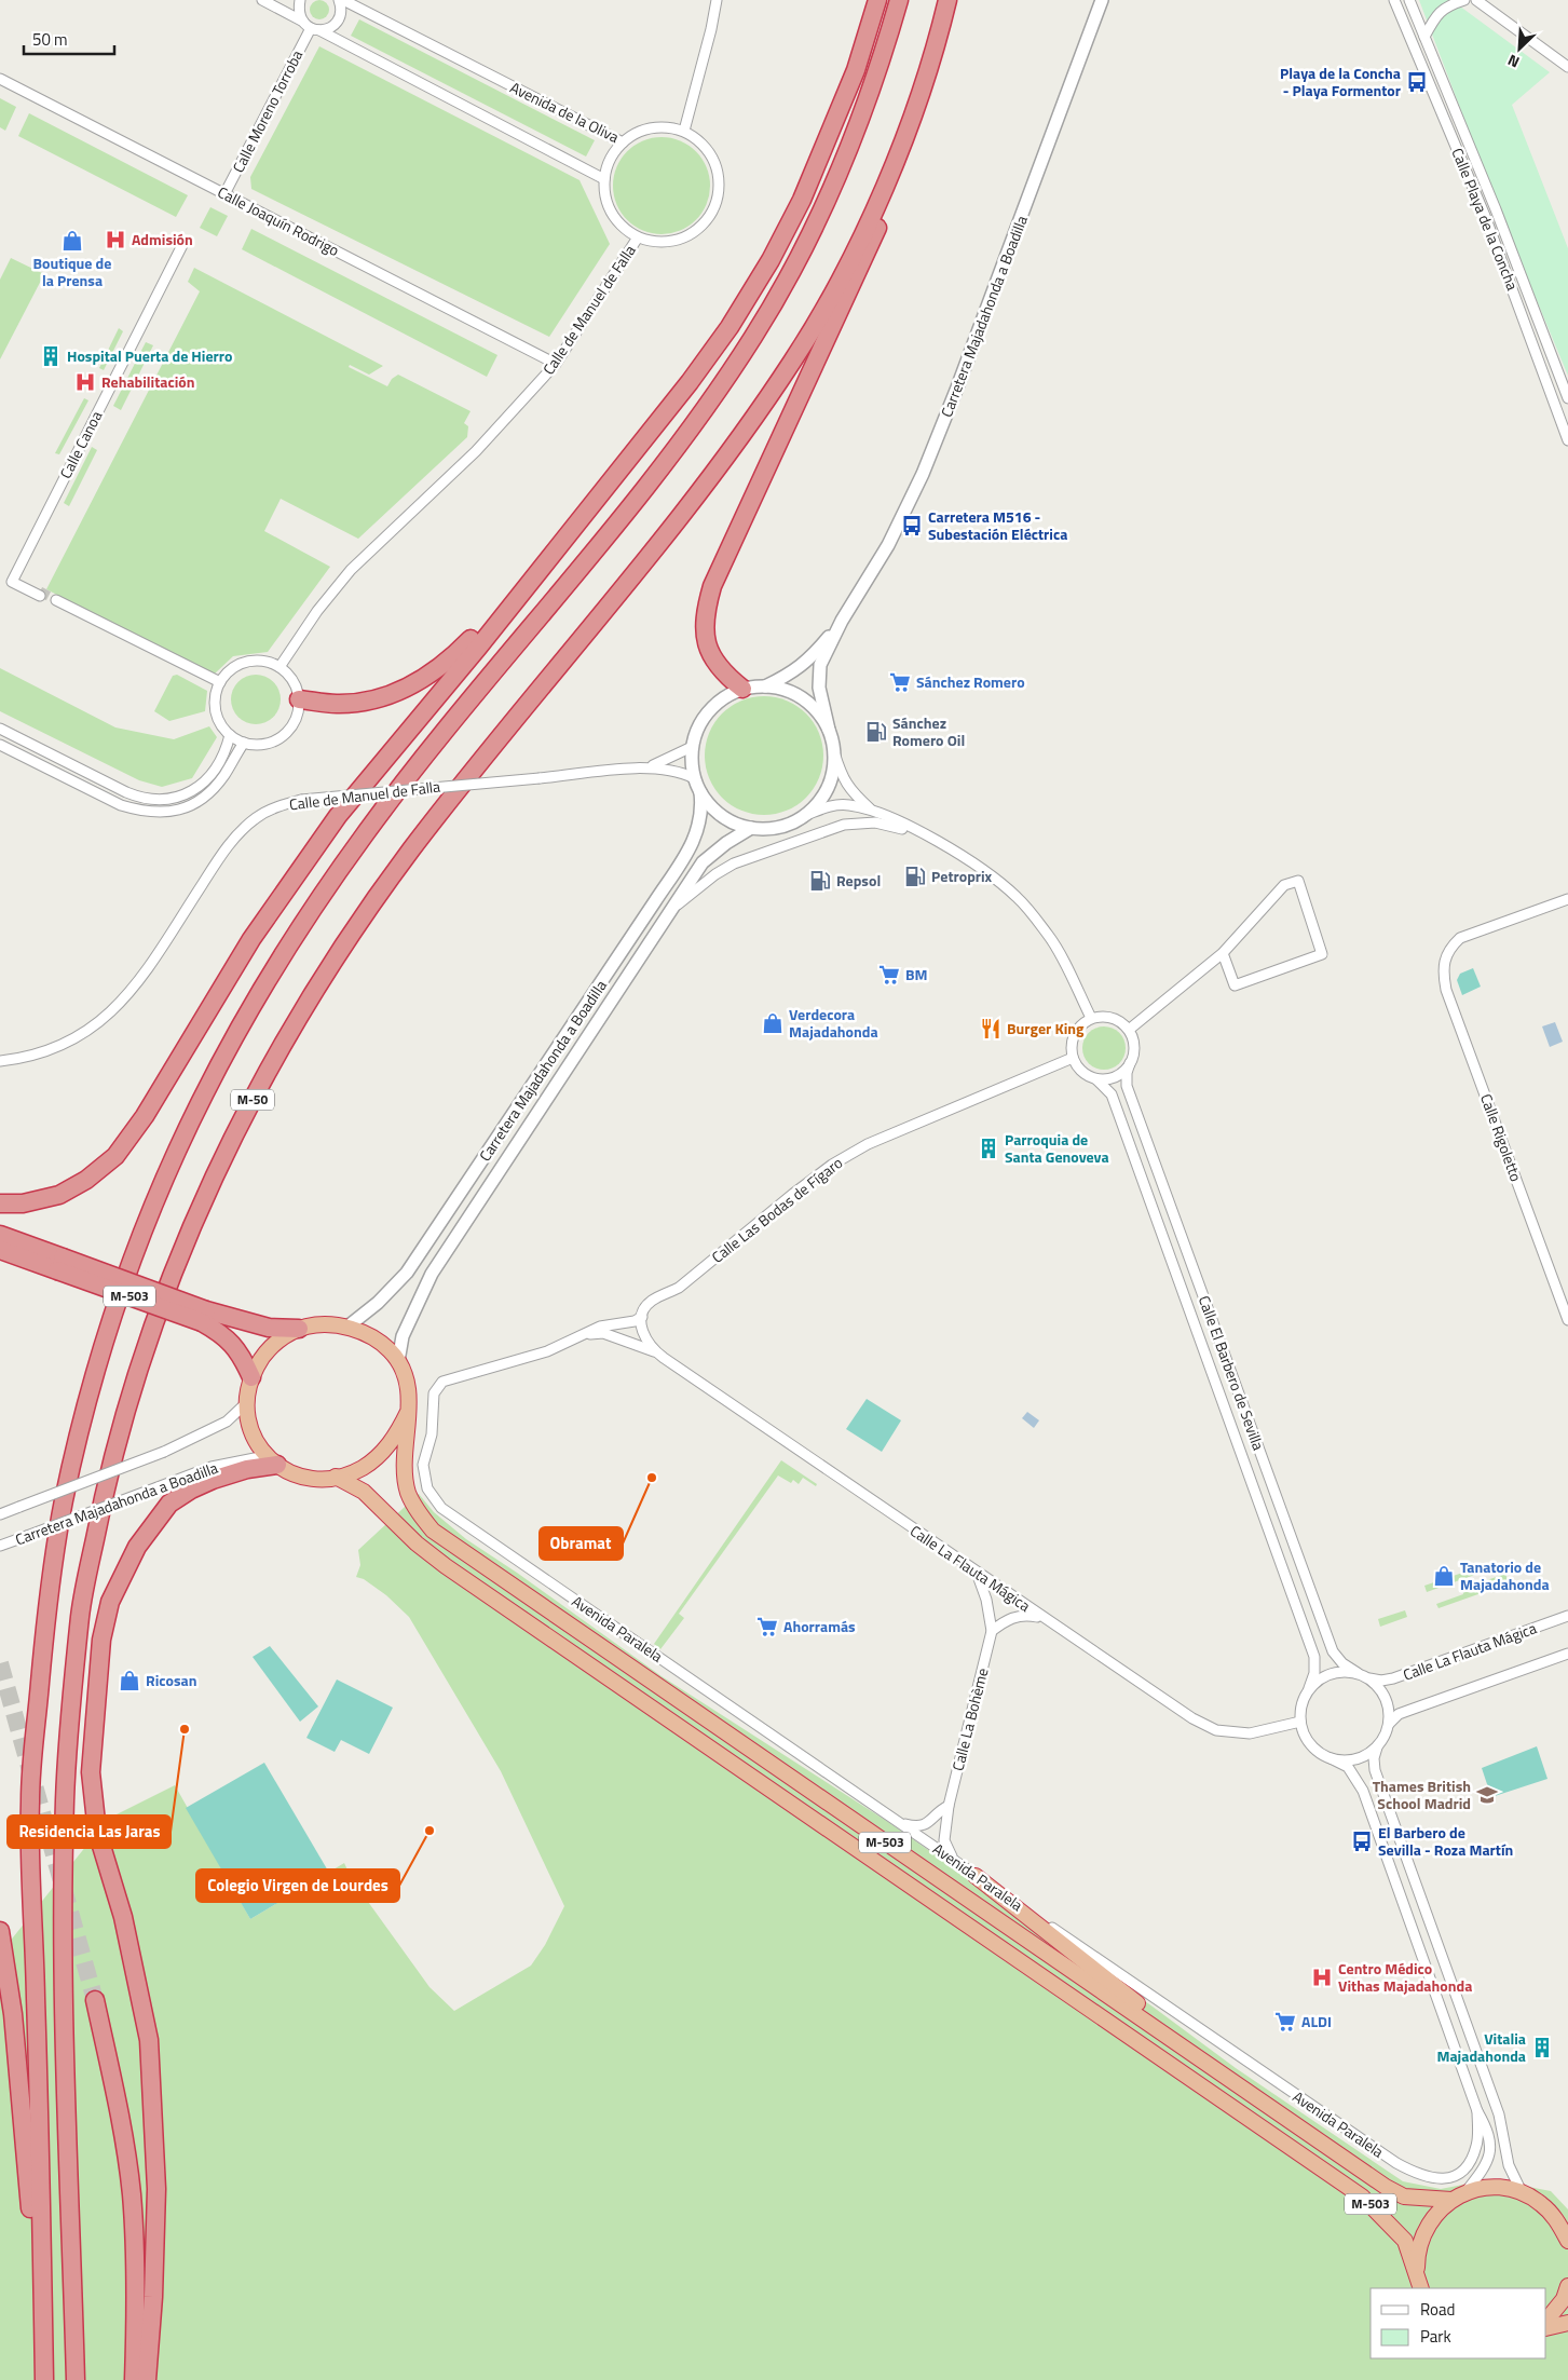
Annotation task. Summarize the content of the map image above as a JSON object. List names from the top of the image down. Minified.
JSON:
{"streets":{"highway":["M-50","M-503"],"street":["Calle Moreno Torroba","Avenida de la Oliva","Calle Playa de la Concha","Calle Joaquín Rodrigo","Calle de Manuel de Falla","Carretera Majadahonda a Boadilla","Calle Canoa","Calle Rigoletto","Calle Las Bodas de Fígaro","Calle El Barbero de Sevilla","Calle La Flauta Mágica","Avenida Paralela","Calle La Bohème"]},"crossings":[["Calle Moreno Torroba","Calle Joaquín Rodrigo"],["Avenida de la Oliva","Calle de Manuel de Falla"],["Calle Joaquín Rodrigo","Calle de Manuel de Falla"],["Calle de Manuel de Falla","Carretera Majadahonda a Boadilla"],["Carretera Majadahonda a Boadilla","M-503"],["Calle Las Bodas de Fígaro","Calle El Barbero de Sevilla"],["M-503","Avenida Paralela"],["Calle El Barbero de Sevilla","Calle La Flauta Mágica"],["Calle La Flauta Mágica","Calle La Bohème"],["Avenida Paralela","Calle La Bohème"]],"places":{"bus stop":["Playa de la Concha - Playa Formentor","Carretera M516 - Subestación Eléctrica","El Barbero de Sevilla - Roza Martín"],"hospital":["Admisión","Rehabilitación","Centro Médico Vithas Majadahonda"],"shop":["Boutique de la Prensa","Verdecora Majadahonda","Tanatorio de Majadahonda","Ricosan"],"building":["Hospital Puerta de Hierro","Parroquia de Santa Genoveva","Vitalia Majadahonda"],"supermarket":["Sánchez Romero","BM","Ahorramás","ALDI"],"fuel station":["Sánchez Romero Oil","Petroprix","Repsol"],"restaurant":["Burger King"],"other":["Obramat","Residencia Las Jaras","Colegio Virgen de Lourdes"],"school or university":["Thames British School Madrid"]},"legend":["Road","Park"],"scale_bar":"50 m","north":"bottom left"}
